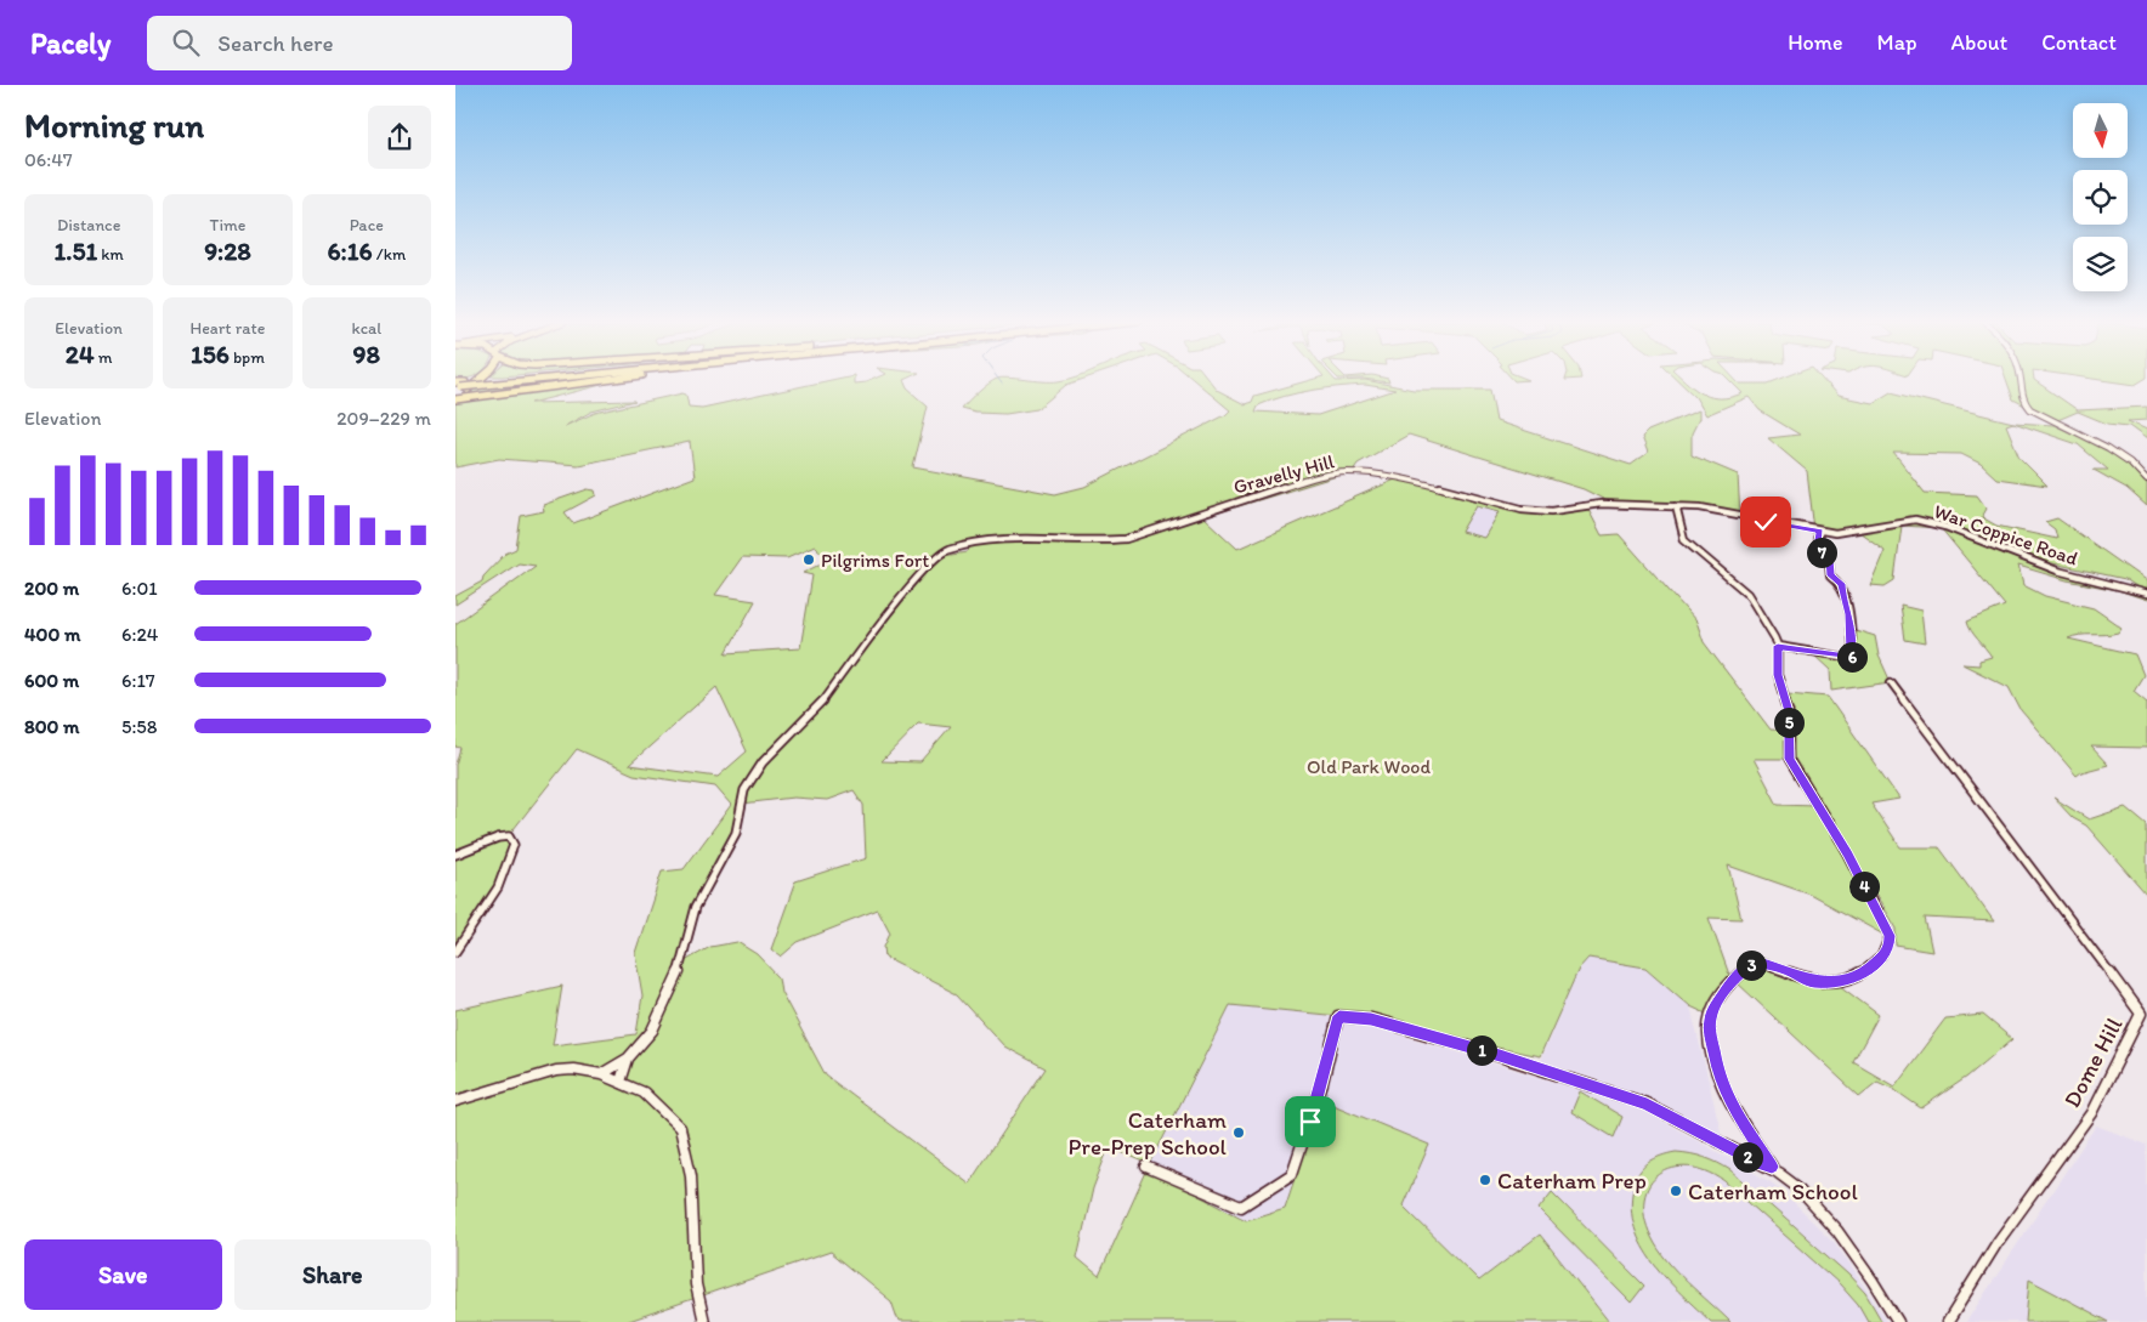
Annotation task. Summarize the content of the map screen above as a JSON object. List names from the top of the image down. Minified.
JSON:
{"streets":{"street":["Gravelly Hill","War Coppice Road","Dome Hill"]},"crossings":[["Gravelly Hill","War Coppice Road"]],"parks":["Old Park Wood"],"places":["Pilgrims Fort","Caterham Pre-Prep School","Caterham Prep","Caterham School"],"north":"bottom","page":{"header":"Pacely","search":"Search here","nav":["Home","Map","About","Contact"],"heading":["Morning run","06:47"],"stats":[["Distance","1.51 km"],["Time","9:28"],["Pace","6:16 /km"],["Elevation","24 m"],["Heart rate","156 bpm"],["kcal","98"]],"chart":["Elevation","209–229 m"],"pins":["7","6","5","4","3","1","2"],"list":[{"name":"200 m","note":"6:01"},{"name":"400 m","note":"6:24"},{"name":"600 m","note":"6:17"},{"name":"800 m","note":"5:58"}],"buttons":["Save","Share"]}}
